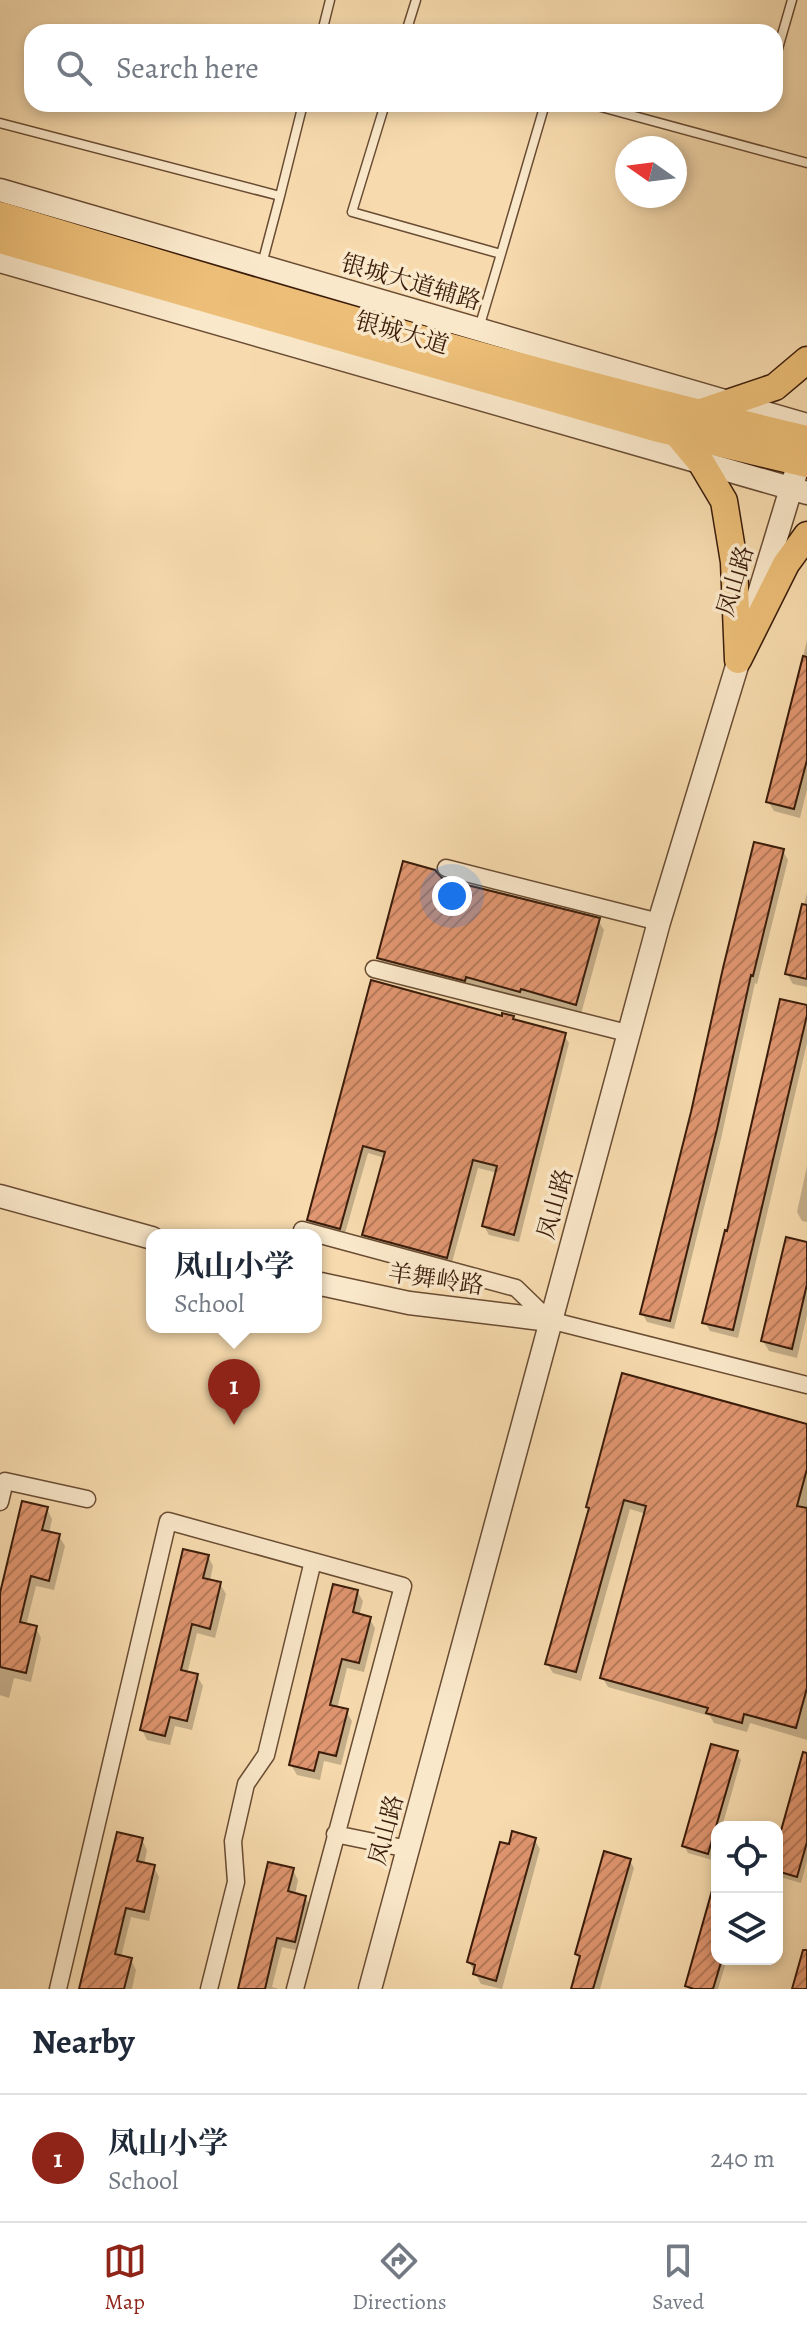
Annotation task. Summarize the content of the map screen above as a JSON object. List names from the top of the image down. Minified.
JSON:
{"streets":{"main road":["银城大道"],"street":["银城大道辅路","凤山路","羊舞岭路"]},"crossings":[["银城大道","凤山路"],["凤山路","羊舞岭路"]],"north":"left","page":{"search":"Search here","popup":["凤山小学","School"],"pins":"1","heading":"Nearby","list":[{"mark":"1","name":"凤山小学","note":"School","value":"240 m"}],"nav":["Map","Directions","Saved"]}}
